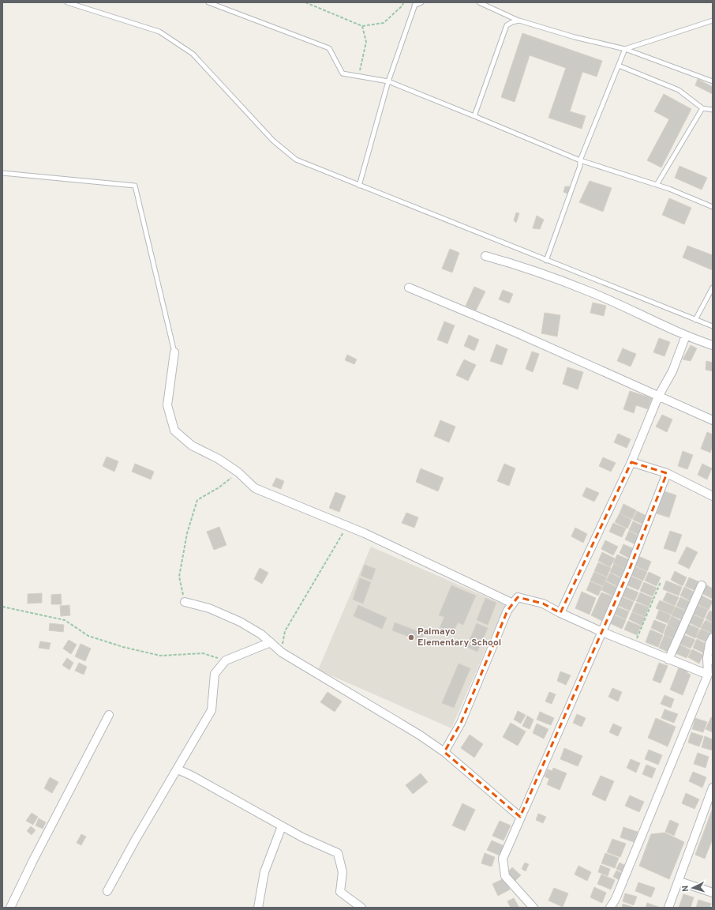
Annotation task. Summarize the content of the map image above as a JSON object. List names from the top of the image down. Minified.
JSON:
{"places":["Palmayo Elementary School"],"north":"left"}
